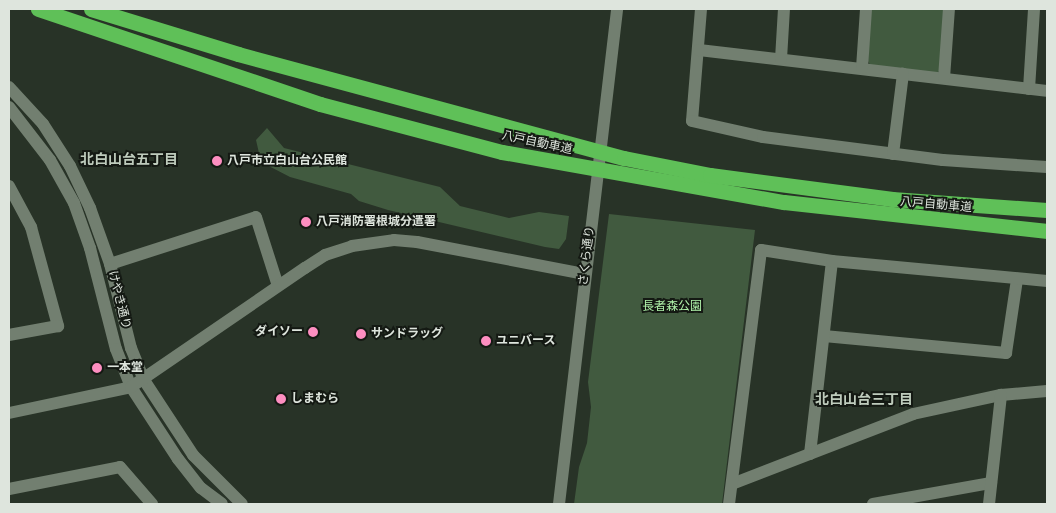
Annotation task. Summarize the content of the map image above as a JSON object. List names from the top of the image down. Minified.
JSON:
{"streets":{"highway":["八戸自動車道"],"street":["さくら通り","けやき通り"]},"districts":["北白山台五丁目","北白山台三丁目"],"parks":["長者森公園"],"places":["八戸市立白山台公民館","八戸消防署根城分遣署","ダイソー","サンドラッグ","ユニバース","一本堂","しまむら"]}
